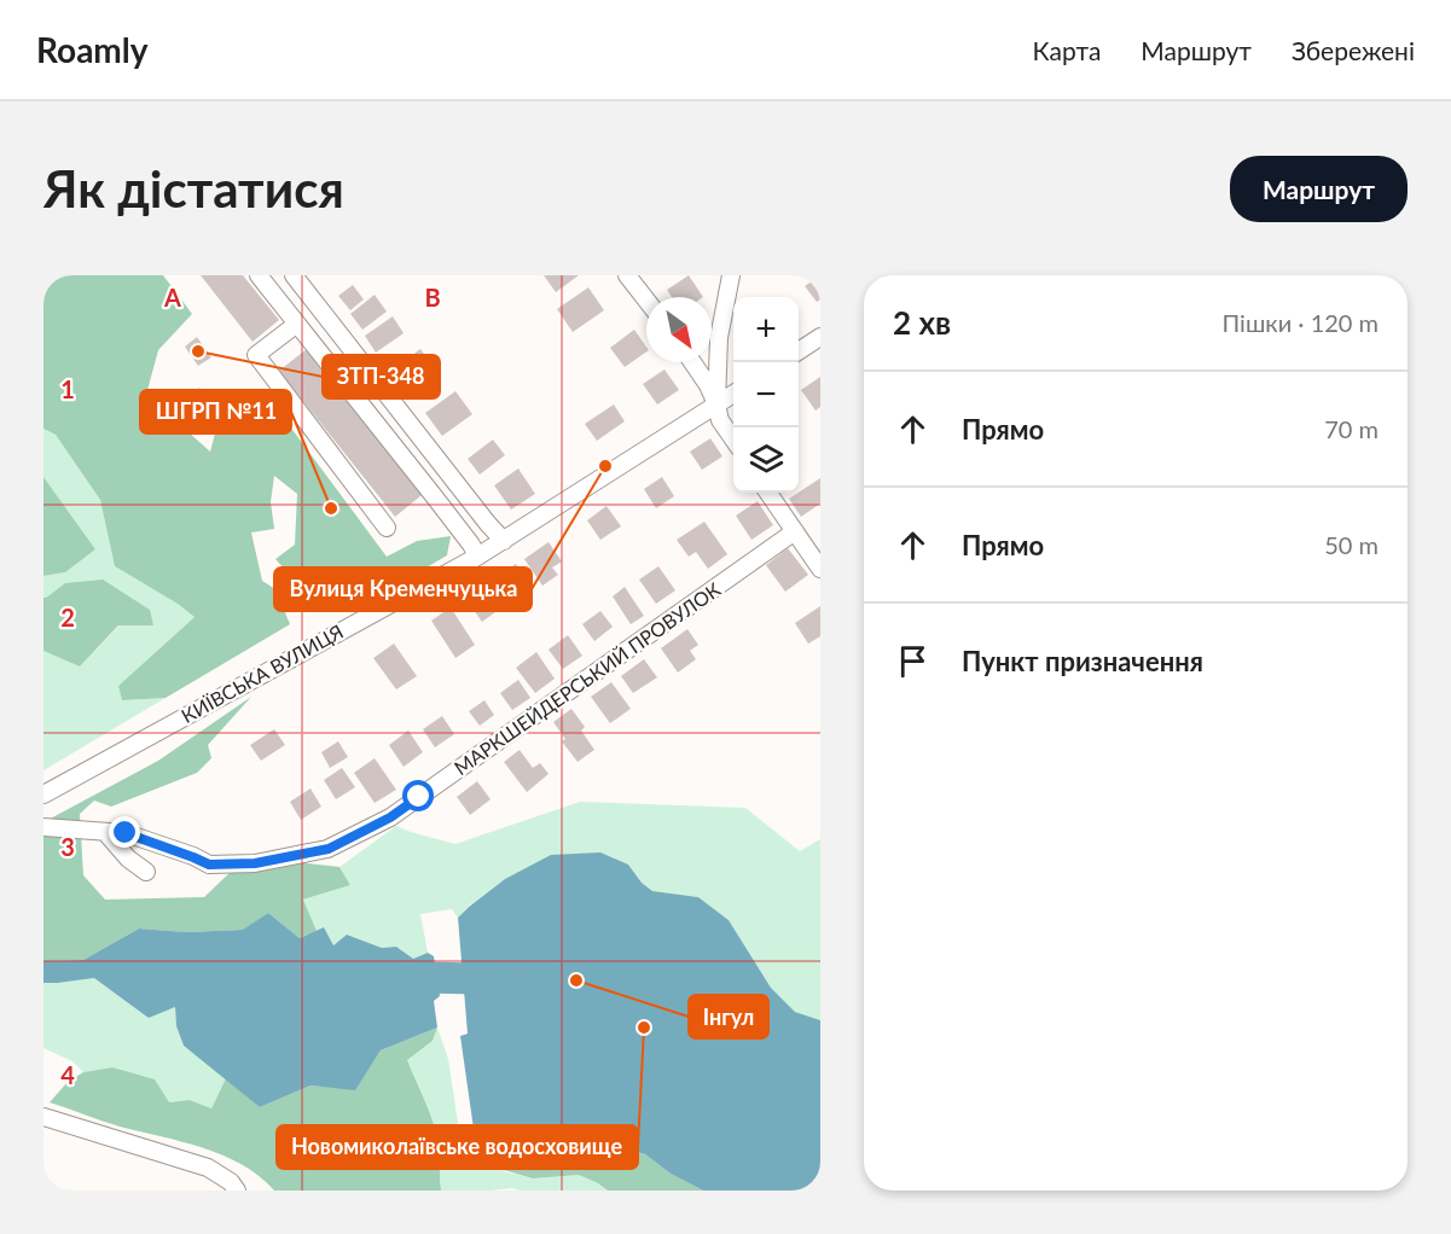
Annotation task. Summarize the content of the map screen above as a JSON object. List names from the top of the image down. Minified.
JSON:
{"streets":{"street":["КИЇВСЬКА ВУЛИЦЯ","МАРКШЕЙДЕРСЬКИЙ ПРОВУЛОК"]},"places":["ЗТП-348","Вулиця Кременчуцька","ШГРП №11","Інгул","Новомиколаївське водосховище"],"north":"bottom right","page":{"header":"Roamly","nav":["Карта","Маршрут","Збережені"],"buttons":"Маршрут","title":"Як дістатися","heading":["2 хв","Пішки · 120 m"],"map_buttons":["+","−"],"list":[["Прямо","70 m"],["Прямо","50 m"],"Пункт призначення"]},"grid":{"columns":["A","B"],"rows":["1","2","3","4"]}}
